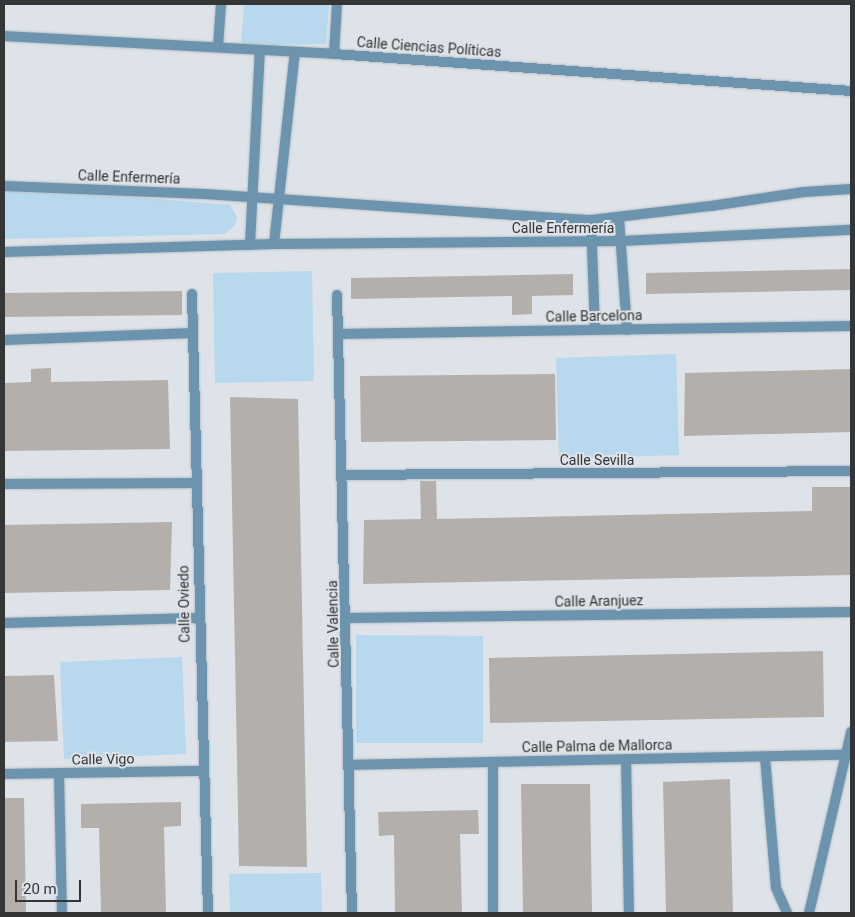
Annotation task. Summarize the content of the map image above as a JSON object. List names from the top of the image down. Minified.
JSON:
{"streets":{"street":["Calle Ciencias Políticas","Calle Enfermería","Calle Barcelona","Calle Sevilla","Calle Aranjuez","Calle Oviedo","Calle Valencia","Calle Palma de Mallorca","Calle Vigo"]},"crossings":[["Calle Barcelona","Calle Valencia"],["Calle Sevilla","Calle Valencia"],["Calle Aranjuez","Calle Valencia"],["Calle Oviedo","Calle Vigo"],["Calle Valencia","Calle Palma de Mallorca"]],"scale_bar":"20 m"}
